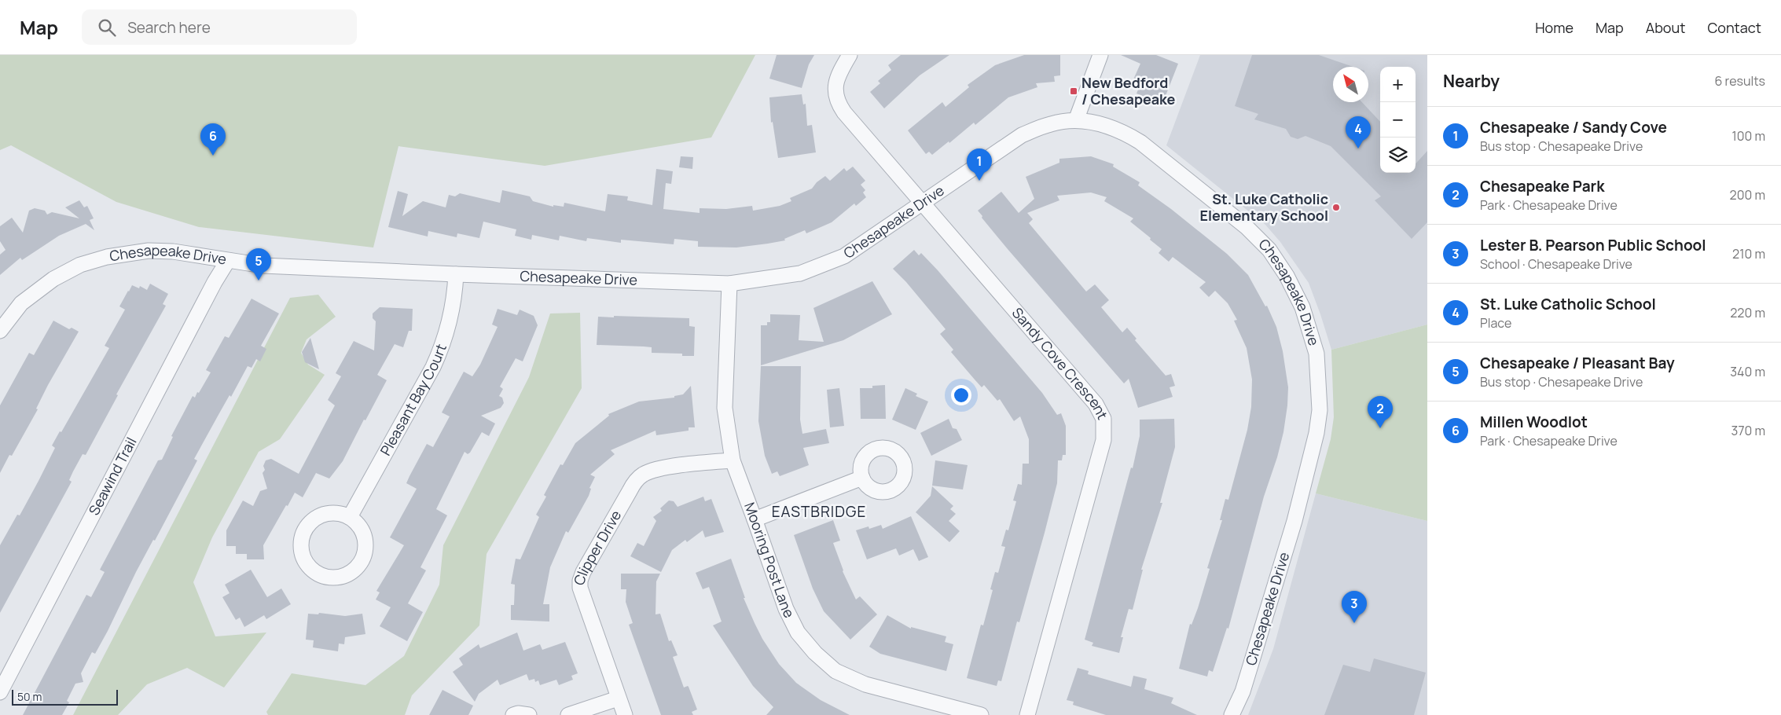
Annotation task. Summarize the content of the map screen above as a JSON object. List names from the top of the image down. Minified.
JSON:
{"streets":{"street":["Chesapeake Drive","Sandy Cove Crescent","Pleasant Bay Court","Seawind Trail","Clipper Drive","Mooring Post Lane"]},"crossings":[["Chesapeake Drive","Sandy Cove Crescent"],["Chesapeake Drive","Pleasant Bay Court"],["Chesapeake Drive","Seawind Trail"],["Chesapeake Drive","Mooring Post Lane"],["Clipper Drive","Mooring Post Lane"]],"districts":["EASTBRIDGE"],"places":{"transit":["New Bedford / Chesapeake"],"other":["St. Luke Catholic Elementary School"]},"scale_bar":"50 m","north":"top left","page":{"header":"Map","search":"Search here","nav":["Home","Map","About","Contact"],"heading":["Nearby","6 results"],"map_buttons":["+","−"],"list":[{"mark":"1","name":"Chesapeake / Sandy Cove","note":"Bus stop · Chesapeake Drive","value":"100 m"},{"mark":"2","name":"Chesapeake Park","note":"Park · Chesapeake Drive","value":"200 m"},{"mark":"3","name":"Lester B. Pearson Public School","note":"School · Chesapeake Drive","value":"210 m"},{"mark":"4","name":"St. Luke Catholic School","note":"Place","value":"220 m"},{"mark":"5","name":"Chesapeake / Pleasant Bay","note":"Bus stop · Chesapeake Drive","value":"340 m"},{"mark":"6","name":"Millen Woodlot","note":"Park · Chesapeake Drive","value":"370 m"}],"pins":["4","6","1","5","2","3"],"scale":"50 m"}}
